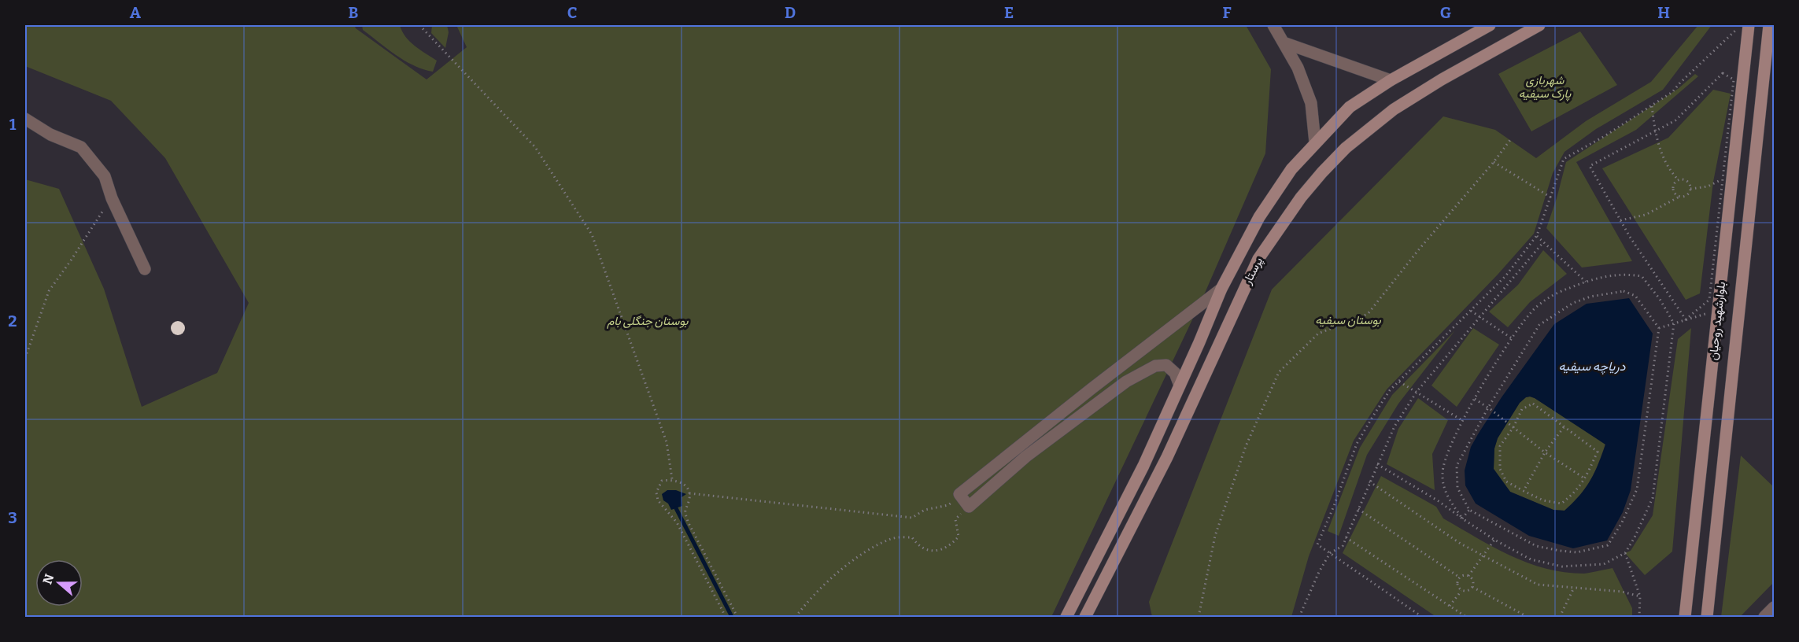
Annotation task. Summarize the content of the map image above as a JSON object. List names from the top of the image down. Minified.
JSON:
{"streets":{"main road":["پرستار","بلوارشهید روحیان"]},"water":["دریاچه سیفیه"],"parks":["شهربازی پارک سیفیه","بوستان سیفیه","بوستان جنگلی بام"],"north":"left","grid":{"columns":["A","B","C","D","E","F","G","H"],"rows":["1","2","3"]}}
